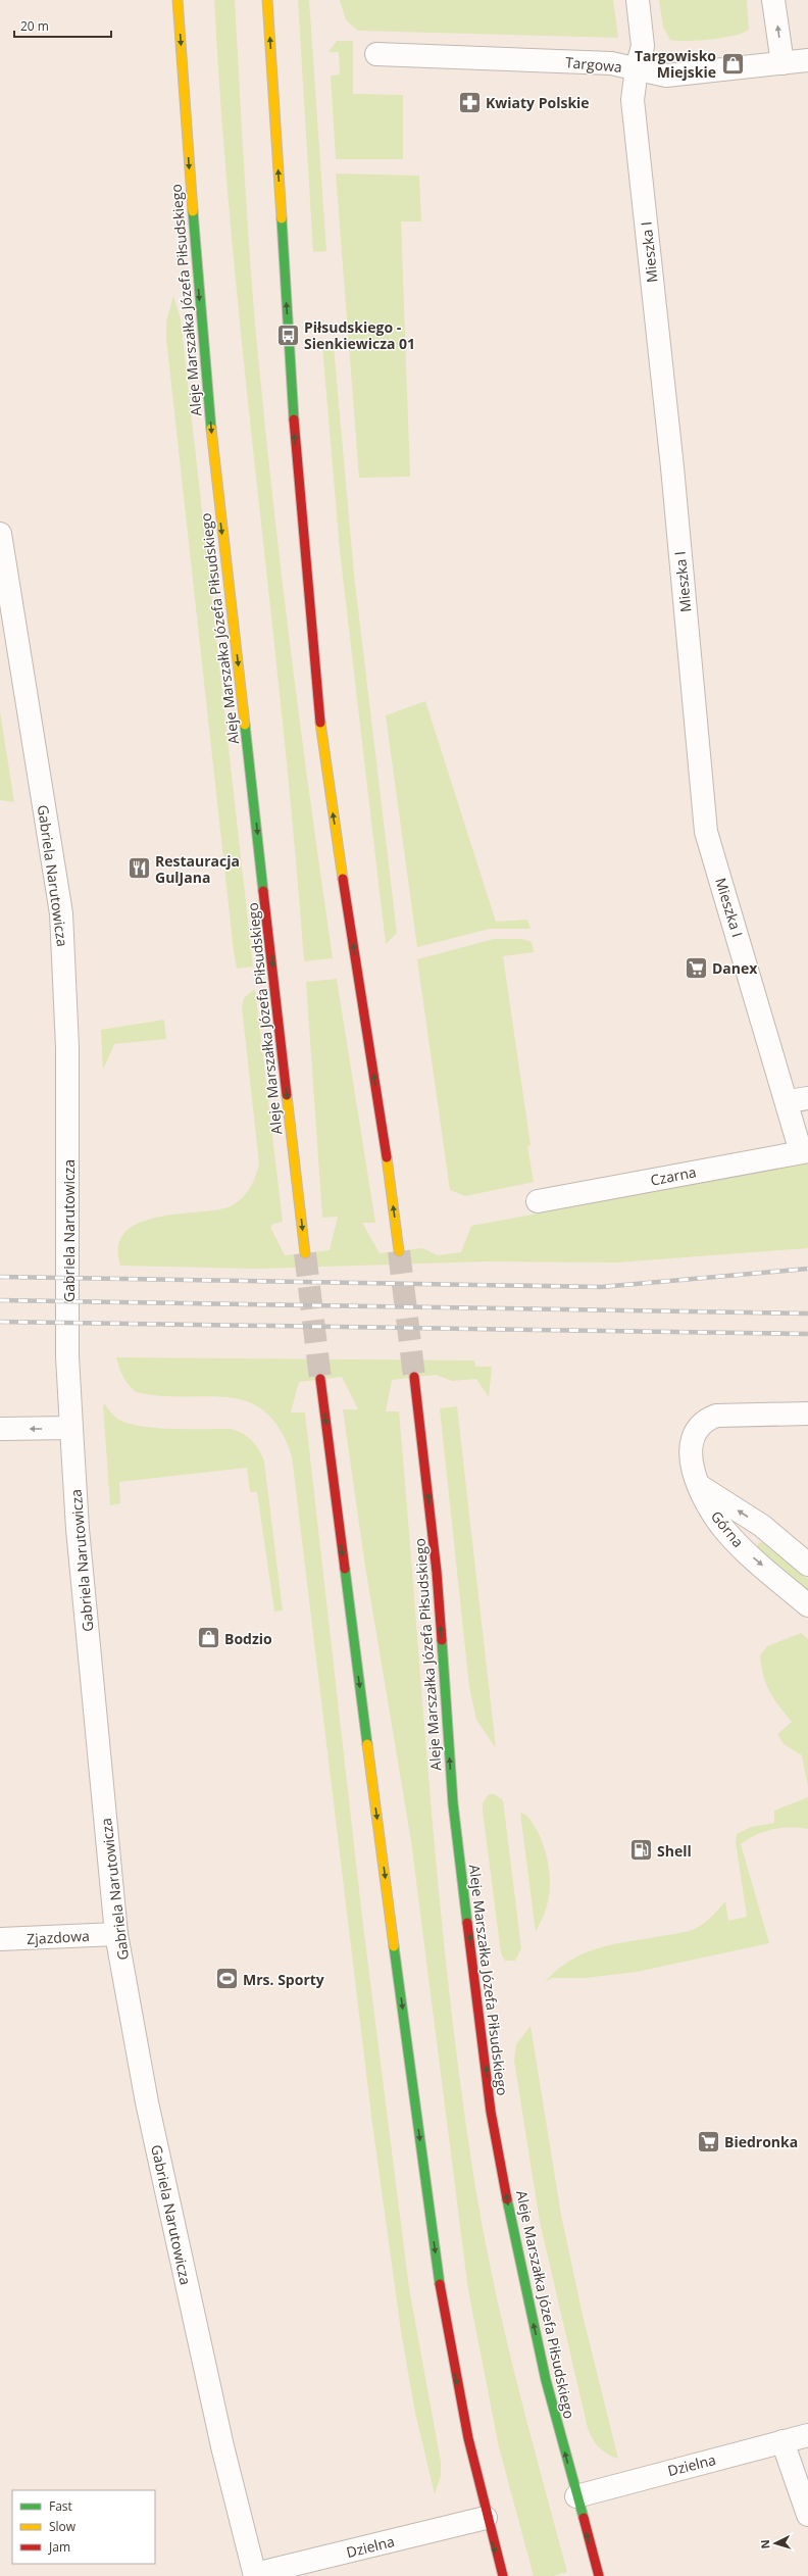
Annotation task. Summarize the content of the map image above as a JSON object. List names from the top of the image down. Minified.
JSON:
{"streets":{"main road":["Aleje Marszałka Józefa Piłsudskiego"],"street":["Targowa","Mieszka I","Gabriela Narutowicza","Czarna","Górna","Zjazdowa","Dzielna"]},"crossings":[["Targowa","Mieszka I"],["Mieszka I","Czarna"],["Aleje Marszałka Józefa Piłsudskiego","Dzielna"],["Gabriela Narutowicza","Zjazdowa"],["Gabriela Narutowicza","Dzielna"]],"places":{"shop":["Targowisko Miejskie","Bodzio"],"pharmacy":["Kwiaty Polskie"],"bus stop":["Piłsudskiego - Sienkiewicza 01"],"restaurant":["Restauracja GulJana"],"supermarket":["Danex","Biedronka"],"fuel station":["Shell"],"sports":["Mrs. Sporty"]},"legend":["Fast","Slow","Jam"],"scale_bar":"20 m","north":"left"}
